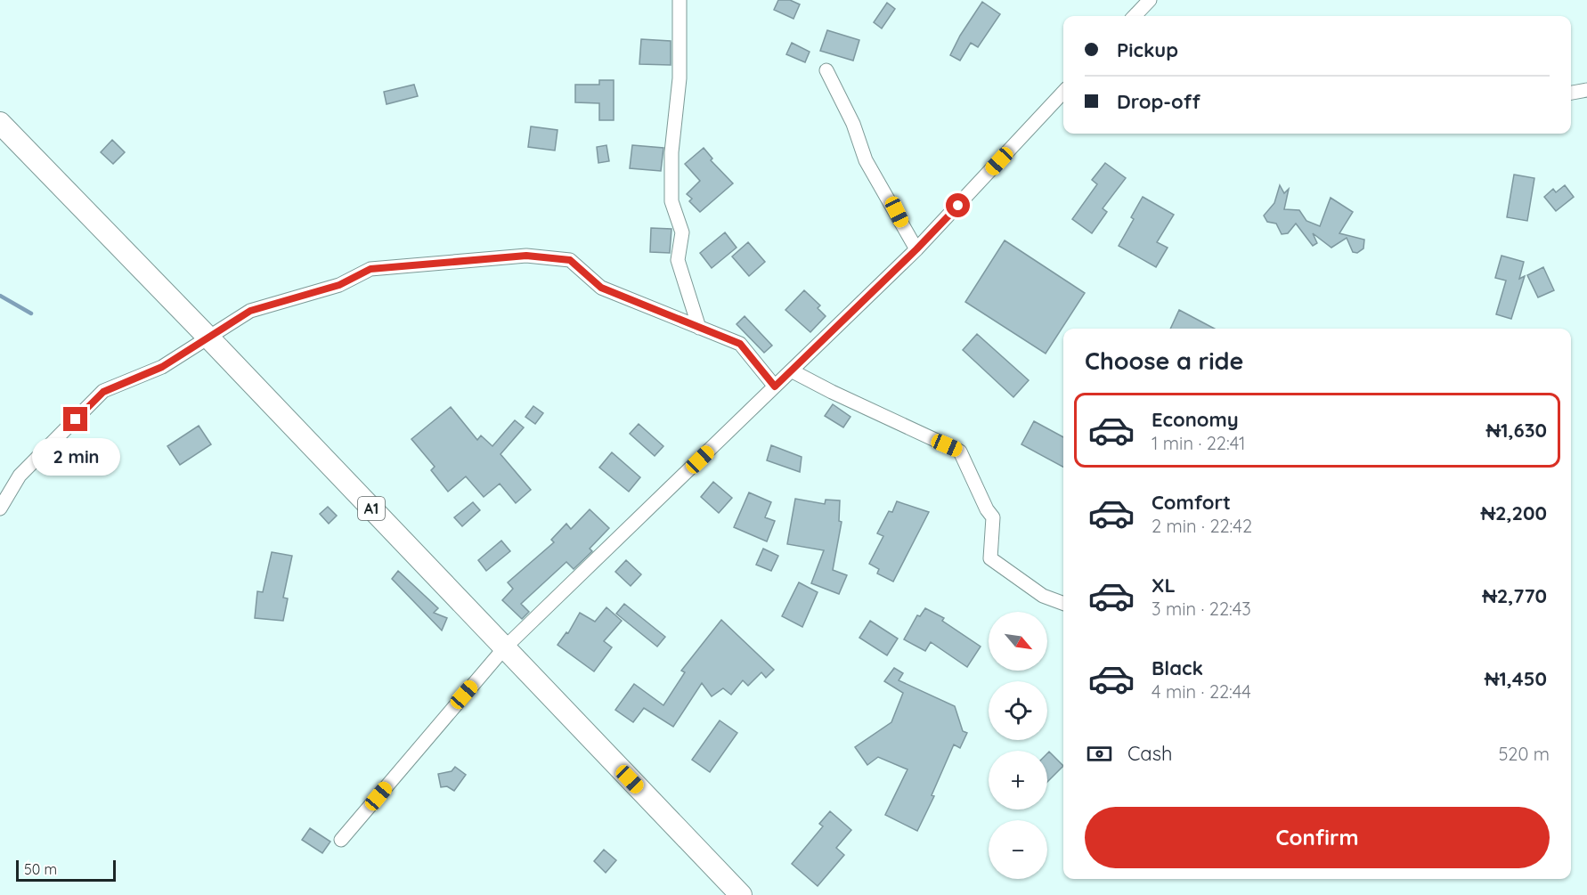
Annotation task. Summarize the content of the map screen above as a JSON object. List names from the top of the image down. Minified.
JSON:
{"streets":{"highway":["A1"]},"scale_bar":"50 m","north":"bottom right","page":{"banner":["Pickup","Drop-off"],"heading":"Choose a ride","list":[{"name":"Economy","note":"1 min · 22:41","value":"₦1,630"},{"name":"Comfort","note":"2 min · 22:42","value":"₦2,200"},{"name":"XL","note":"3 min · 22:43","value":"₦2,770"},{"name":"Black","note":"4 min · 22:44","value":"₦1,450"}],"bubble":"2 min","map_buttons":["+","−"],"pay":["Cash","520 m"],"buttons":"Confirm","scale":"50 m"}}
